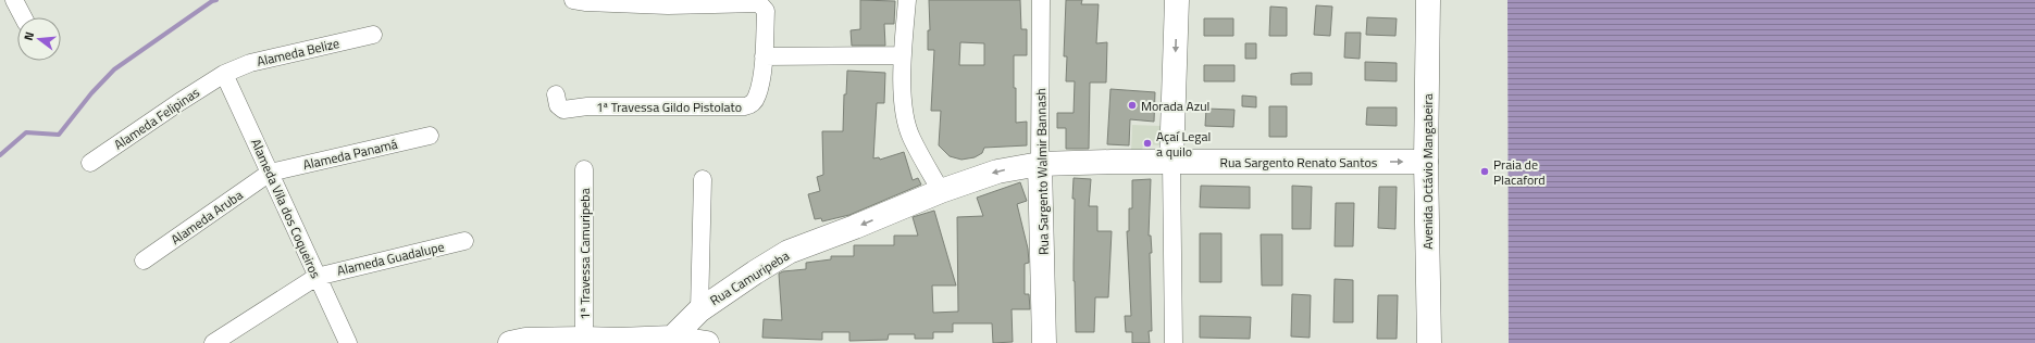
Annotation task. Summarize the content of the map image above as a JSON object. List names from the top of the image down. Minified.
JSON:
{"streets":{"main road":["Rua Sargento Renato Santos","Rua Sargento Walmir Bannash","Avenida Octávio Mangabeira","Rua Camuripeba"],"street":["Alameda Belize","1ª Travessa Gildo Pistolato","Alameda Felipinas","Alameda Panamá","Alameda Vila dos Coqueiros","Alameda Aruba","1ª Travessa Camuripeba","Alameda Guadalupe"]},"crossings":[["Alameda Belize","Alameda Felipinas"],["Alameda Belize","Alameda Vila dos Coqueiros"],["Alameda Felipinas","Alameda Vila dos Coqueiros"],["Alameda Panamá","Alameda Vila dos Coqueiros"],["Alameda Panamá","Alameda Aruba"],["Rua Sargento Renato Santos","Rua Sargento Walmir Bannash"],["Rua Sargento Renato Santos","Avenida Octávio Mangabeira"],["Rua Sargento Renato Santos","Rua Camuripeba"],["Rua Sargento Walmir Bannash","Rua Camuripeba"],["Alameda Vila dos Coqueiros","Alameda Aruba"],["Alameda Vila dos Coqueiros","Alameda Guadalupe"]],"one_way":["Rua Sargento Renato Santos","Rua Camuripeba"],"places":["Morada Azul","Açaí Legal a quilo","Praia de Placaford"],"north":"left"}
